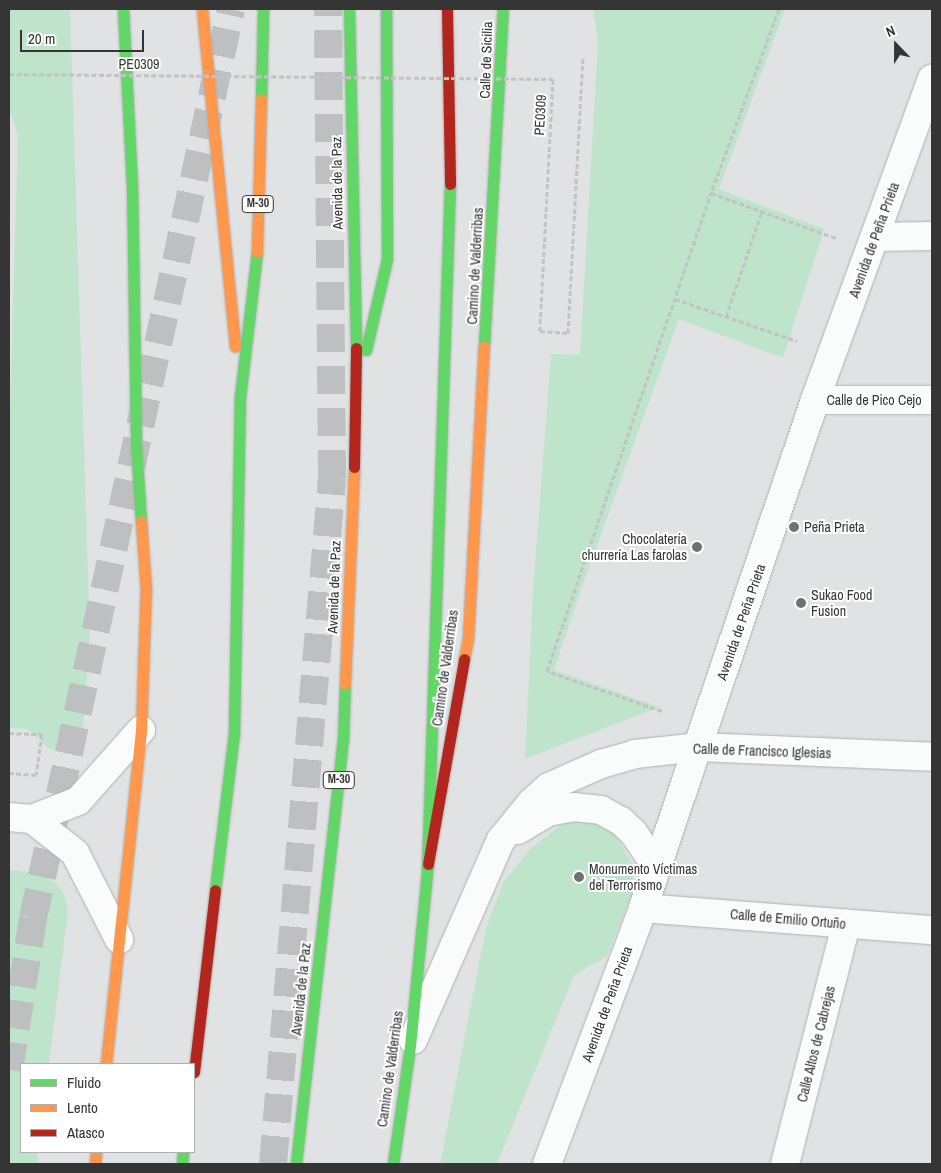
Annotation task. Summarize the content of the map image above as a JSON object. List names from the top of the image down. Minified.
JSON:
{"streets":{"main road":["Calle de Sicilia","Avenida de la Paz","M-30","Camino de Valderribas"],"street":["Avenida de Peña Prieta","Calle de Pico Cejo","Calle de Francisco Iglesias","Calle de Emilio Ortuño","Calle Altos de Cabrejas"],"path":["PE0309"]},"crossings":[["Calle de Sicilia","Camino de Valderribas"],["Avenida de la Paz","M-30"],["Avenida de Peña Prieta","Calle de Pico Cejo"],["Avenida de Peña Prieta","Calle de Francisco Iglesias"],["Avenida de Peña Prieta","Calle de Emilio Ortuño"],["Camino de Valderribas","Calle de Francisco Iglesias"],["Calle de Emilio Ortuño","Calle Altos de Cabrejas"]],"places":["Peña Prieta","Chocolatería churrería Las farolas","Sukao Food Fusion","Monumento Víctimas del Terrorismo"],"legend":["Fluido","Lento","Atasco"],"scale_bar":"20 m","north":"top"}
